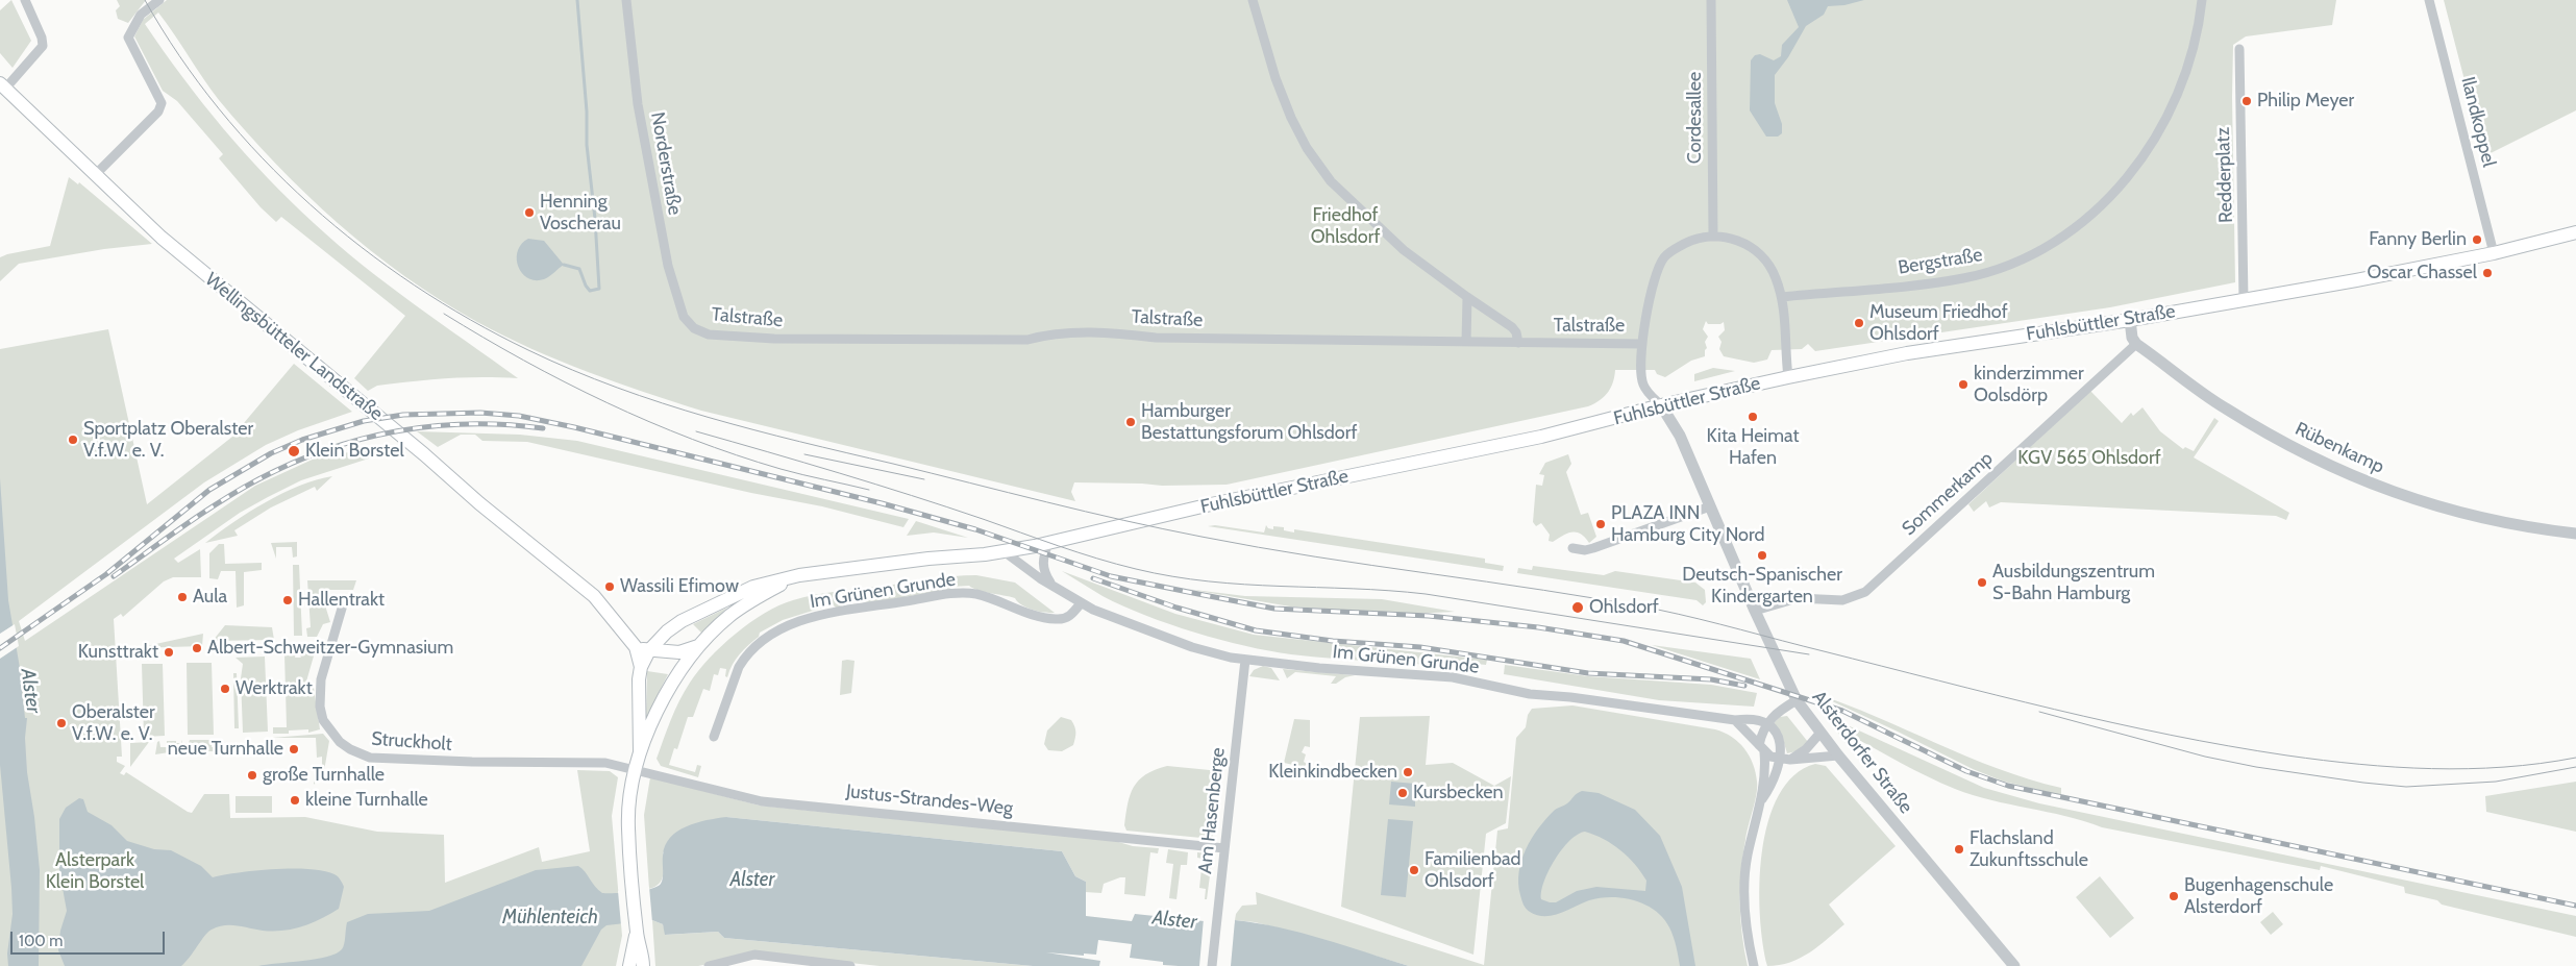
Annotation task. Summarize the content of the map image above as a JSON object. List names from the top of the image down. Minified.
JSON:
{"streets":{"main road":["Fuhlsbüttler Straße","Wellingsbütteler Landstraße"],"street":["Cordesallee","Ilandkoppel","Norderstraße","Redderplatz","Bergstraße","Talstraße","Rübenkamp","Sommerkamp","Im Grünen Grunde","Struckholt","Alsterdorfer Straße","Justus-Strandes-Weg","Am Hasenberge"]},"crossings":[["Cordesallee","Bergstraße"],["Cordesallee","Talstraße"],["Cordesallee","Fuhlsbüttler Straße"],["Cordesallee","Alsterdorfer Straße"],["Ilandkoppel","Fuhlsbüttler Straße"],["Norderstraße","Talstraße"],["Redderplatz","Fuhlsbüttler Straße"],["Bergstraße","Talstraße"],["Bergstraße","Fuhlsbüttler Straße"],["Bergstraße","Alsterdorfer Straße"],["Talstraße","Fuhlsbüttler Straße"],["Talstraße","Alsterdorfer Straße"],["Fuhlsbüttler Straße","Wellingsbütteler Landstraße"],["Fuhlsbüttler Straße","Im Grünen Grunde"],["Fuhlsbüttler Straße","Alsterdorfer Straße"],["Rübenkamp","Sommerkamp"],["Sommerkamp","Alsterdorfer Straße"],["Im Grünen Grunde","Am Hasenberge"],["Struckholt","Justus-Strandes-Weg"],["Justus-Strandes-Weg","Am Hasenberge"]],"water":["Alster","Mühlenteich"],"parks":["Friedhof Ohlsdorf","KGV 565 Ohlsdorf","Alsterpark Klein Borstel"],"places":["Philip Meyer","Henning Voscherau","Fanny Berlin","Oscar Chassel","Museum Friedhof Ohlsdorf","kinderzimmer Oolsdörp","Kita Heimat Hafen","Hamburger Bestattungsforum Ohlsdorf","Sportplatz Oberalster V.f.W. e. V.","Klein Borstel","PLAZA INN Hamburg City Nord","Deutsch-Spanischer Kindergarten","Ausbildungszentrum S-Bahn Hamburg","Wassili Efimow","Aula","Hallentrakt","Ohlsdorf","Albert-Schweitzer-Gymnasium","Kunsttrakt","Werktrakt","Oberalster V.f.W. e. V.","neue Turnhalle","Kleinkindbecken","große Turnhalle","Kursbecken","kleine Turnhalle","Flachsland Zukunftsschule","Familienbad Ohlsdorf","Bugenhagenschule Alsterdorf"],"scale_bar":"100 m"}
